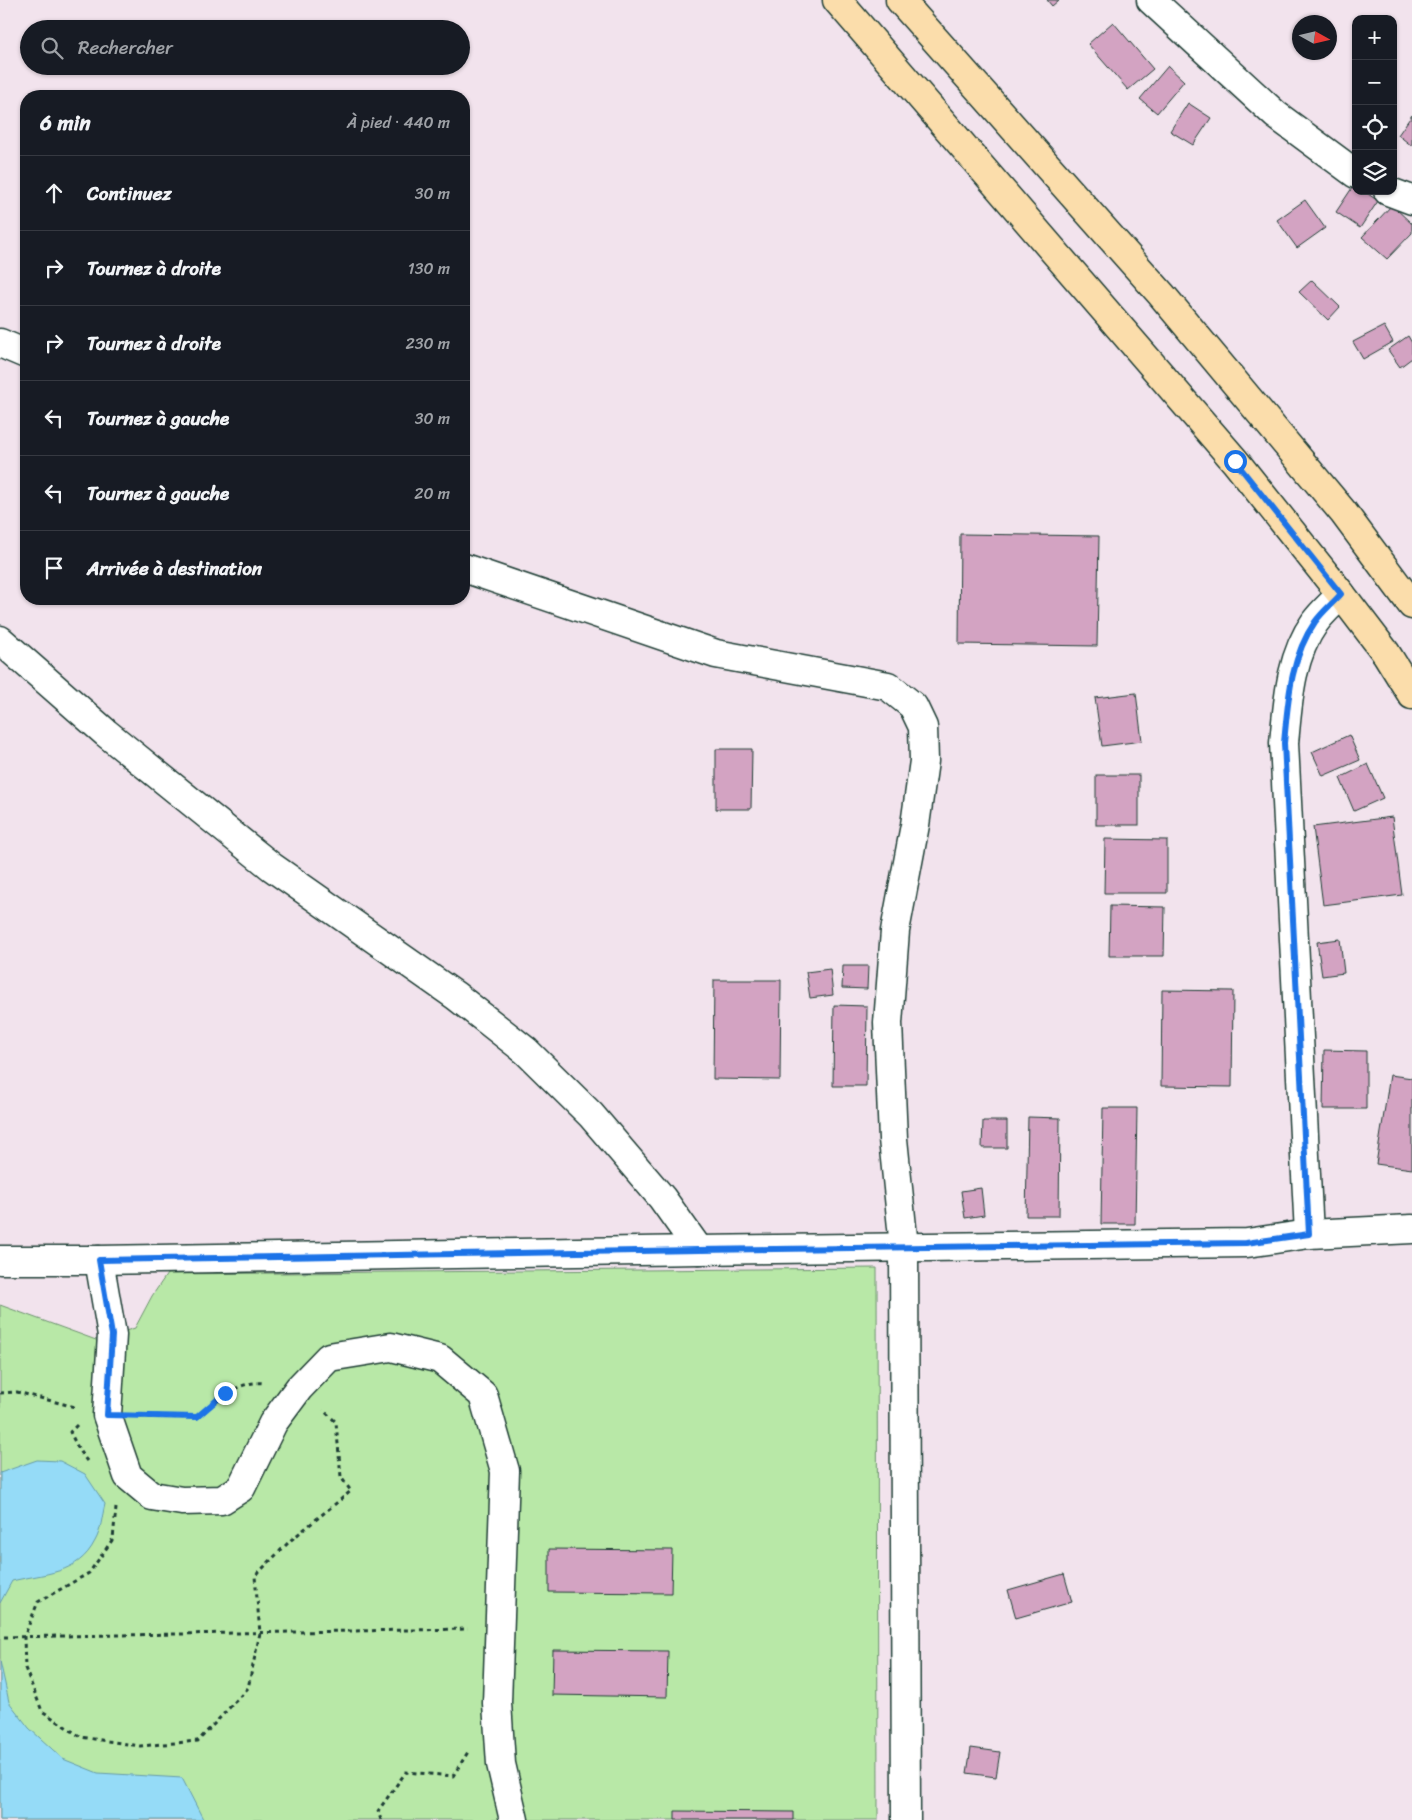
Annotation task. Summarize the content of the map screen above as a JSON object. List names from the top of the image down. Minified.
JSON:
{"north":"right","page":{"map_buttons":["+","−"],"search":"Rechercher","heading":["6 min","À pied · 440 m"],"list":[["Continuez","30 m"],["Tournez à droite","130 m"],["Tournez à droite","230 m"],["Tournez à gauche","30 m"],["Tournez à gauche","20 m"],"Arrivée à destination"]}}
